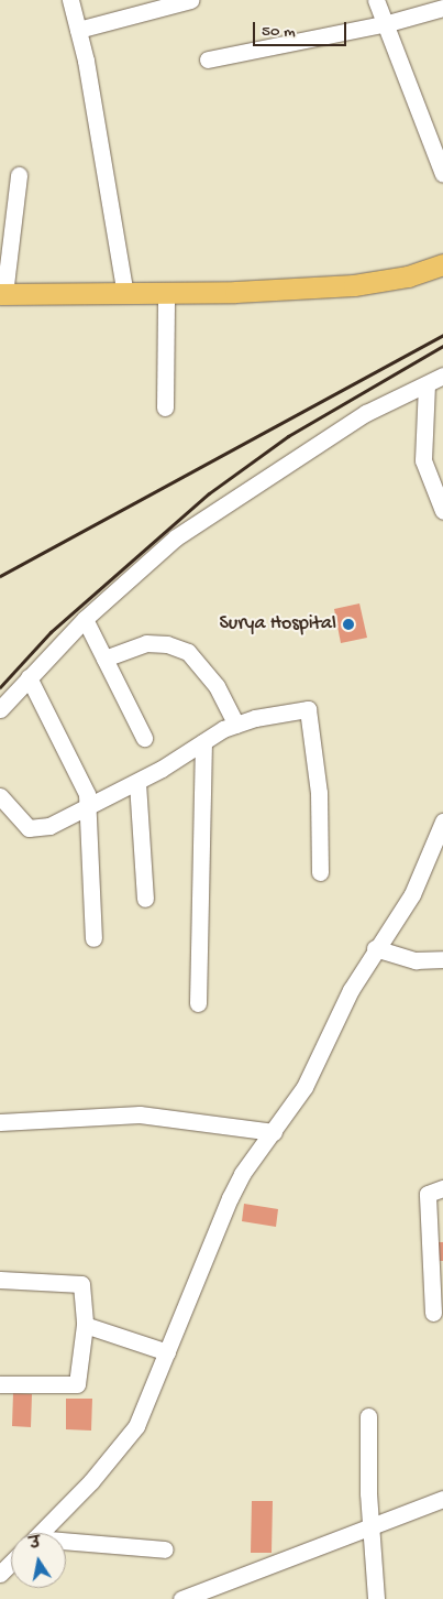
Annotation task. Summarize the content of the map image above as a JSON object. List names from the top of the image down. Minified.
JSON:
{"places":["Surya Hospital"],"scale_bar":"50 m","north":"top"}
